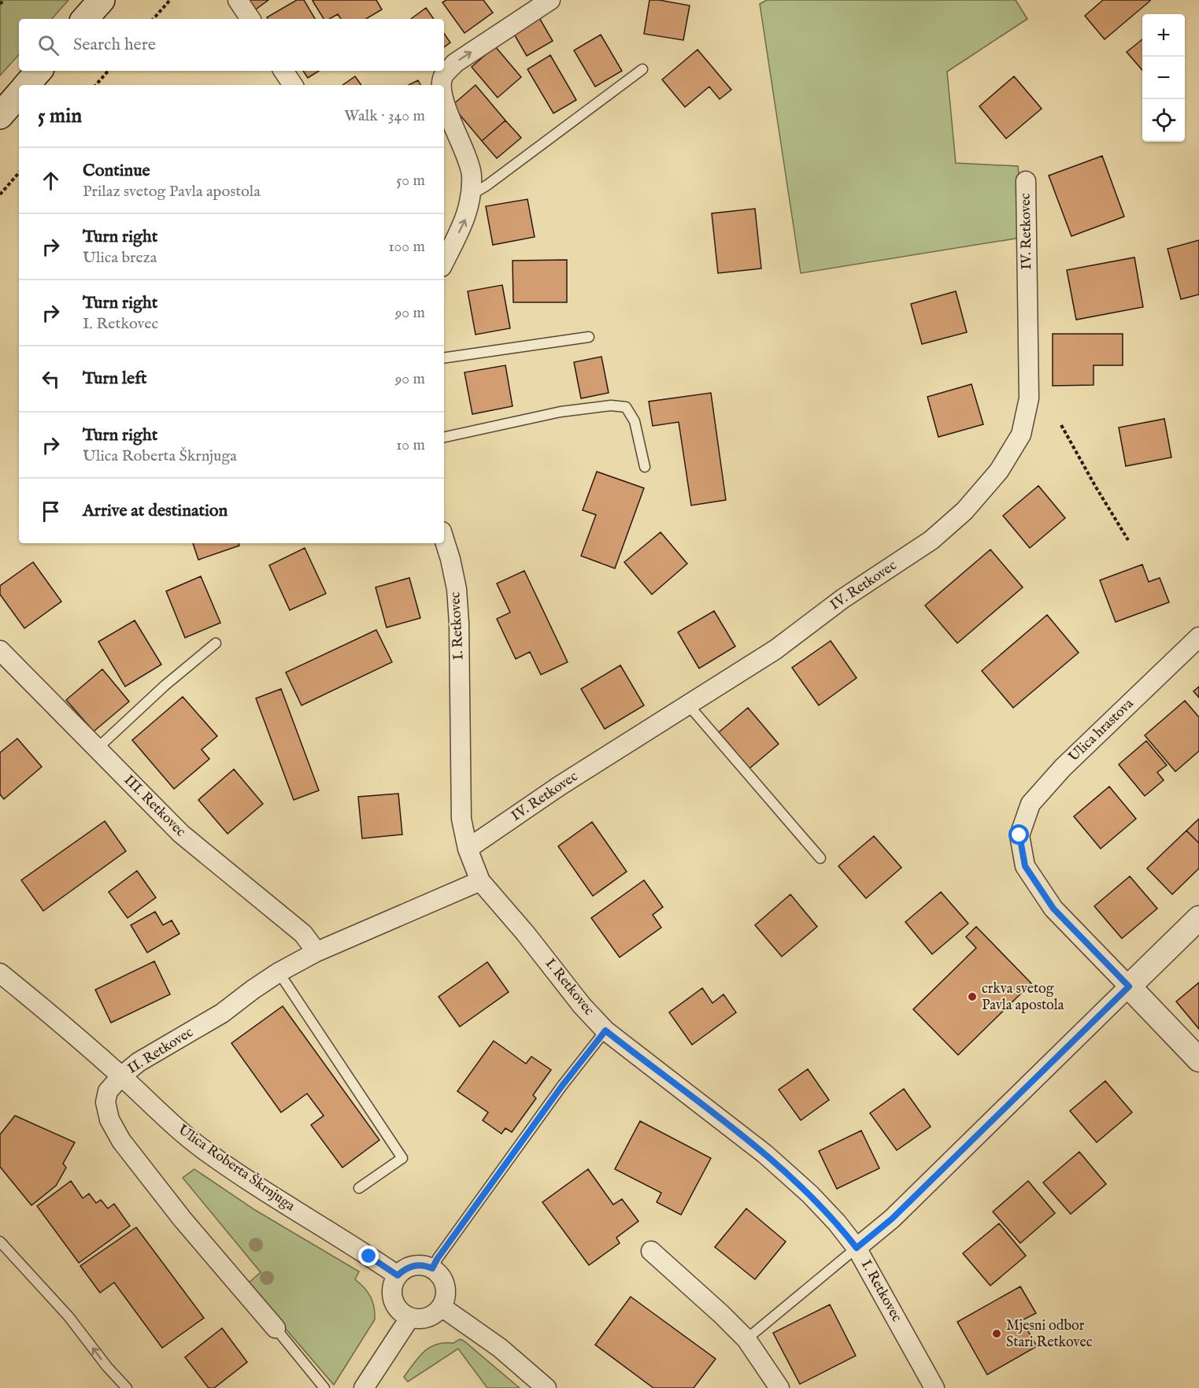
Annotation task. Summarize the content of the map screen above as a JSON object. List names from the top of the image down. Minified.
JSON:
{"streets":{"street":["IV. Retkovec","I. Retkovec","Ulica hrastova","III. Retkovec","II. Retkovec","Ulica Roberta Škrnjuga"]},"crossings":[["IV. Retkovec","I. Retkovec"],["I. Retkovec","II. Retkovec"],["III. Retkovec","II. Retkovec"],["II. Retkovec","Ulica Roberta Škrnjuga"]],"places":["crkva svetog Pavla apostola","Mjesni odbor Stari Retkovec"],"page":{"map_buttons":["+","−"],"search":"Search here","heading":["5 min","Walk · 340 m"],"list":[["Continue","Prilaz svetog Pavla apostola","50 m"],["Turn right","Ulica breza","100 m"],["Turn right","I. Retkovec","90 m"],["Turn left","90 m"],["Turn right","Ulica Roberta Škrnjuga","10 m"],"Arrive at destination"]}}
